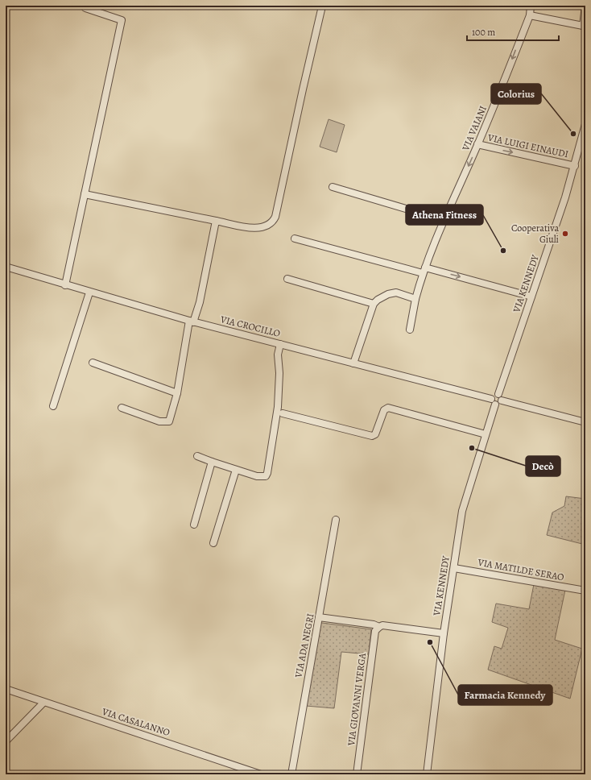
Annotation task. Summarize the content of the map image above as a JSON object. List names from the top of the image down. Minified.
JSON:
{"streets":{"street":["VIA VAIANI","VIA LUIGI EINAUDI","VIA KENNEDY","VIA CROCILLO","VIA MATILDE SERAO","VIA ADA NEGRI","VIA GIOVANNI VERGA","VIA CASALANNO"]},"crossings":[["VIA VAIANI","VIA LUIGI EINAUDI"],["VIA LUIGI EINAUDI","VIA KENNEDY"],["VIA KENNEDY","VIA CROCILLO"],["VIA KENNEDY","VIA MATILDE SERAO"]],"one_way":["VIA VAIANI","VIA LUIGI EINAUDI"],"places":["Colorius","Cooperativa Giuli","Athena Fitness","Decò","Farmacia Kennedy"],"scale_bar":"100 m"}
